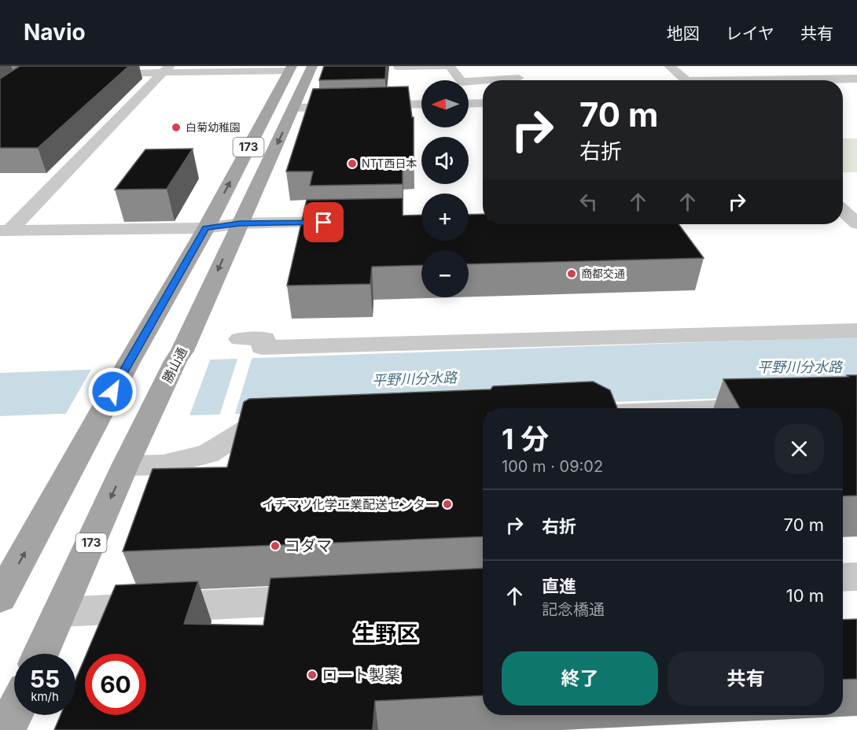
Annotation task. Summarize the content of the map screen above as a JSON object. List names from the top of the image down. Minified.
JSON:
{"streets":{"main road":["173","勝山通"]},"districts":["生野区"],"water":["平野川分水路"],"places":["白菊幼稚園","NTT西日本","商都交通","イチマツ化学工業配送センター","コダマ","ロート製薬"],"north":"left","page":{"header":"Navio","nav":["地図","レイヤ","共有"],"map_buttons":["+","−"],"turn":["70 m","右折"],"heading":["1 分","100 m · 09:02"],"list":[{"name":"右折","value":"70 m"},{"name":"直進","note":"記念橋通","value":"10 m"}],"buttons":["終了","共有"],"speed":"55 km/h","limit":"60"}}
